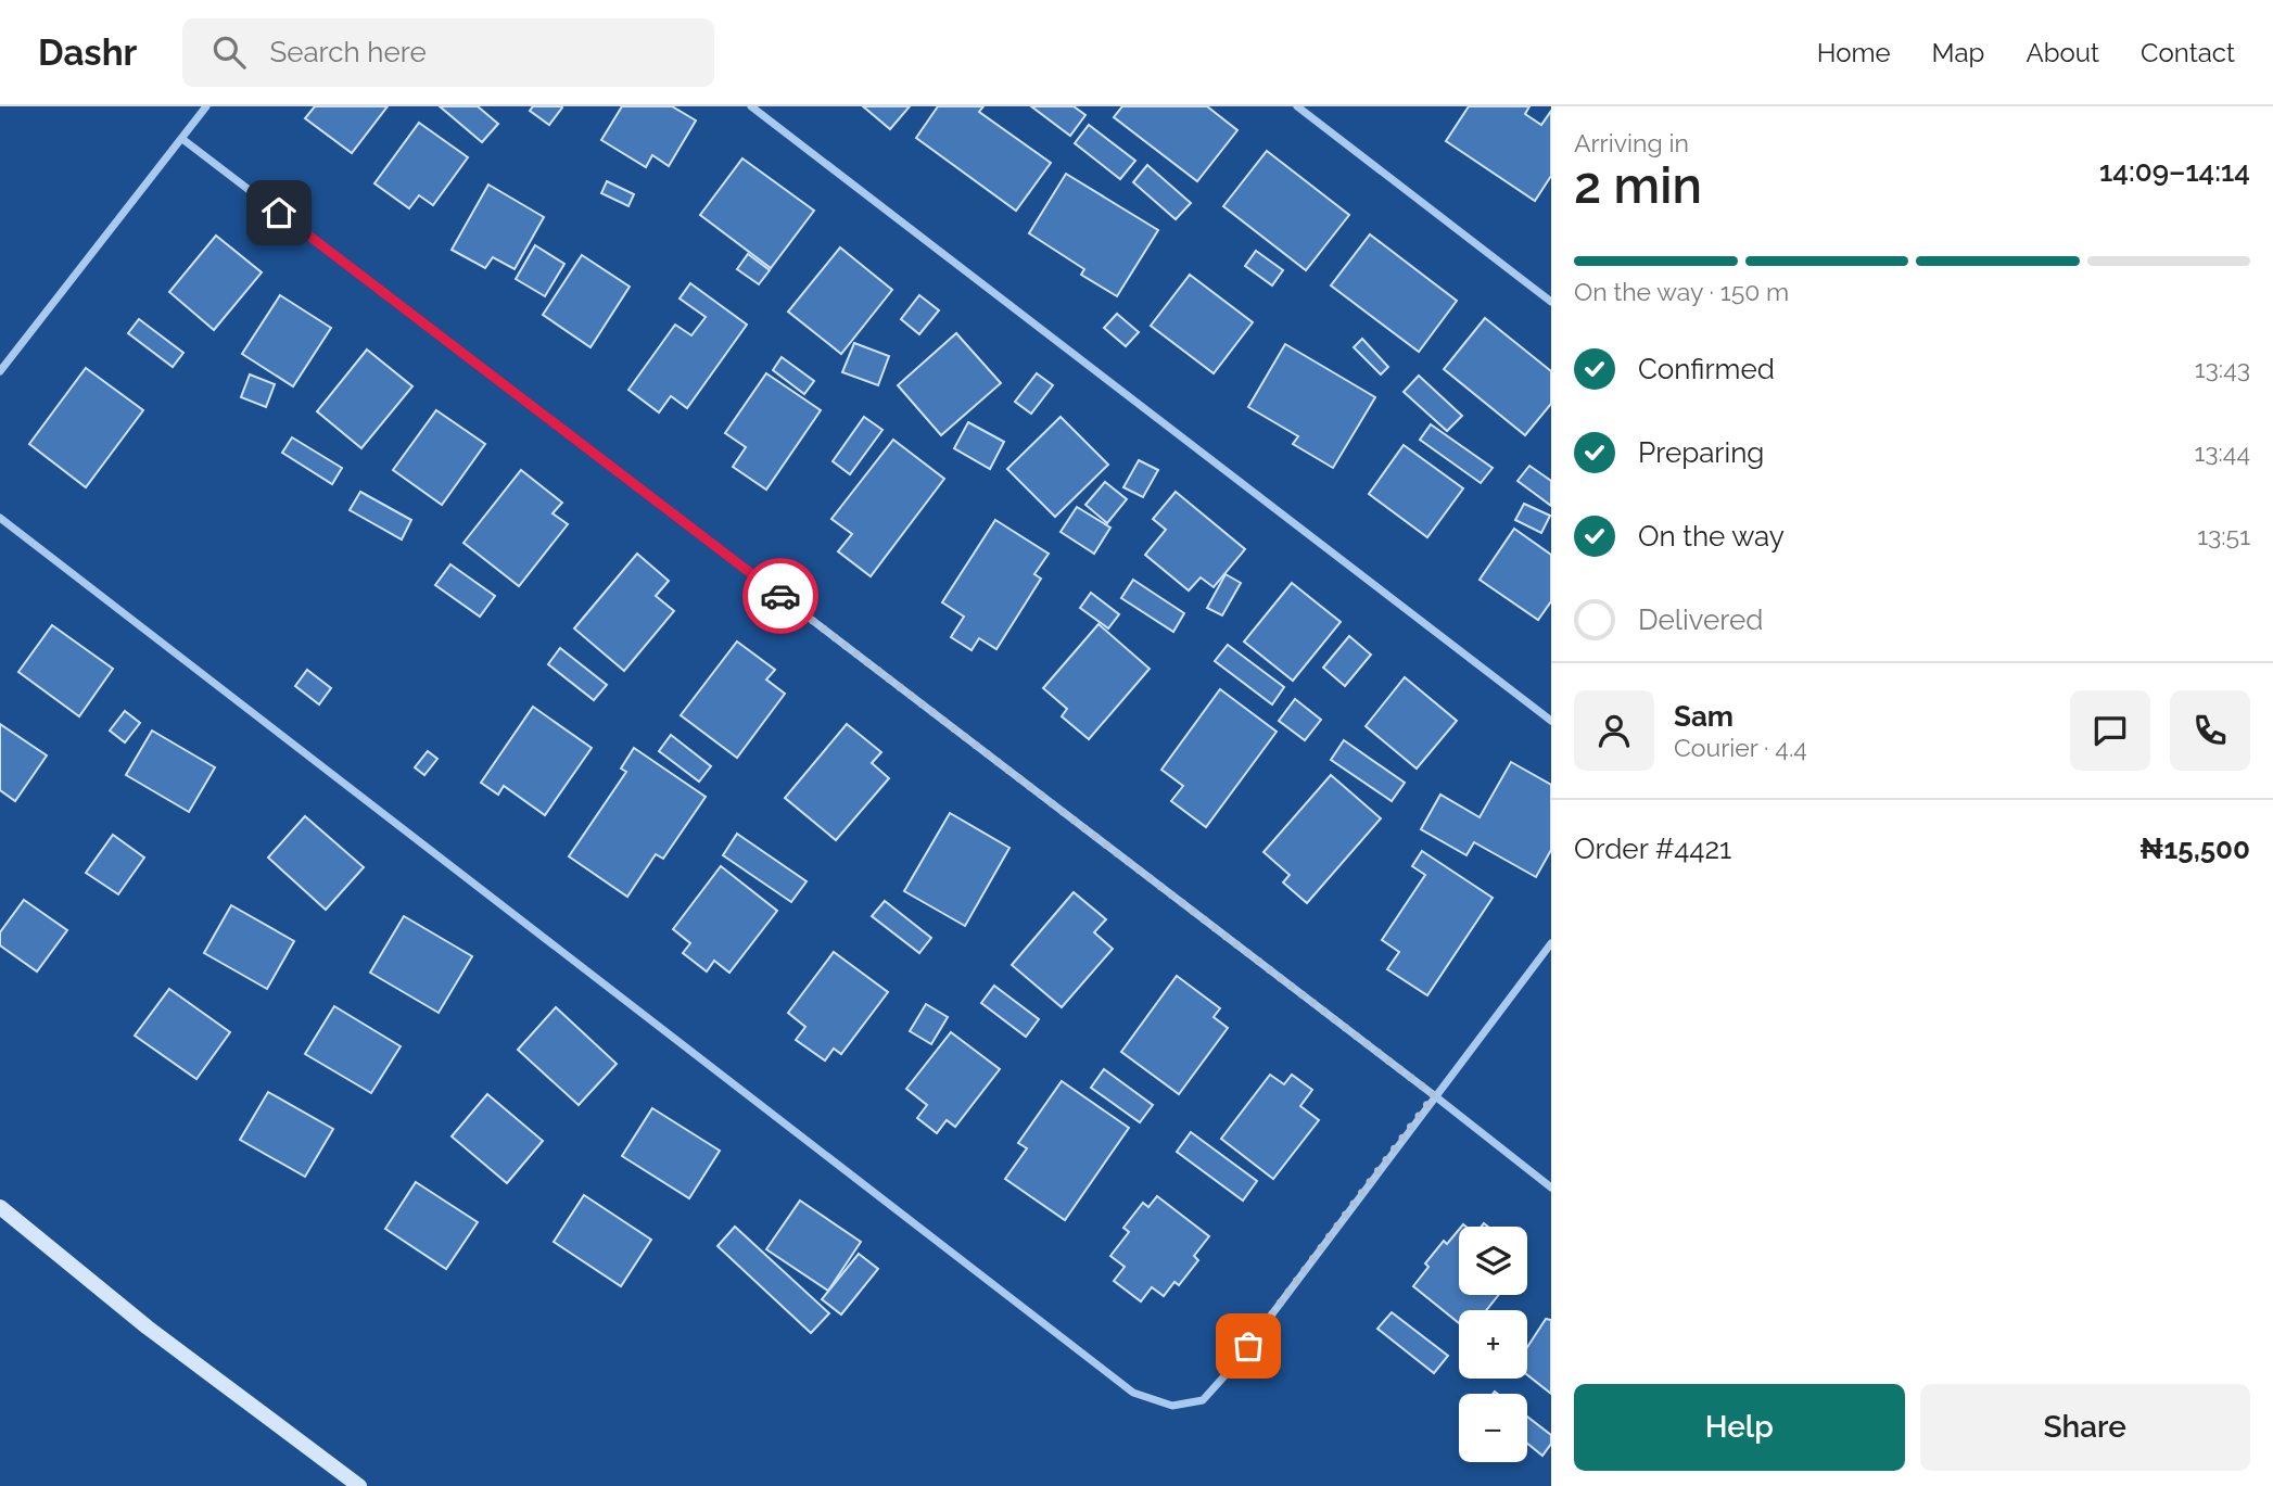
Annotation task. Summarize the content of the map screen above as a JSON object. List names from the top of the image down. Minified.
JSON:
{"page":{"header":"Dashr","search":"Search here","nav":["Home","Map","About","Contact"],"heading":["2 min","Arriving in","14:09–14:14"],"panel":["Sam","Courier · 4.4","Order #4421","₦15,500"],"bar":"On the way · 150 m","list":[["Confirmed","13:43"],["Preparing","13:44"],["On the way","13:51"],"Delivered"],"map_buttons":["+","−"],"buttons":["Help","Share"]}}
